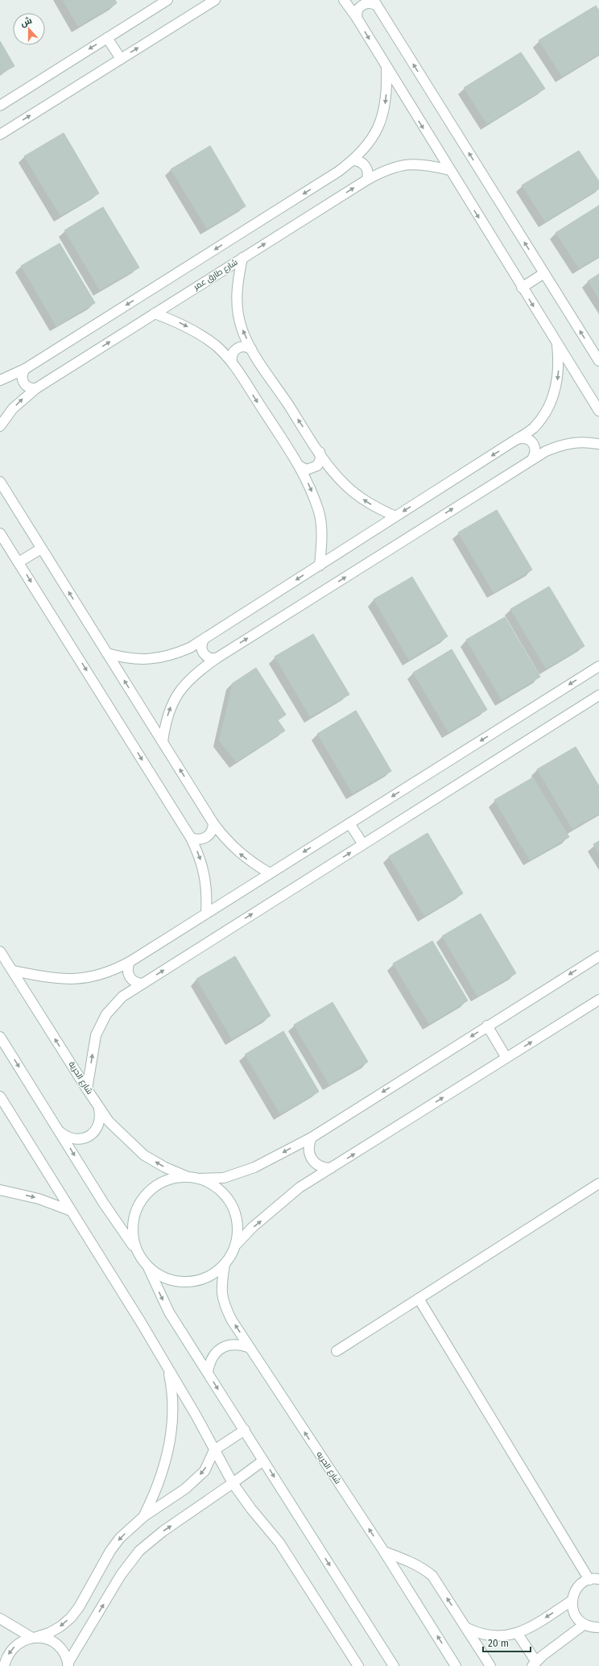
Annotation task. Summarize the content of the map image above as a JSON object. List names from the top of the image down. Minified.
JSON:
{"streets":{"street":["شارع طارق عمر","شارع الحرية","شارع الحريه"]},"crossings":[["شارع الحرية","شارع الحريه"]],"scale_bar":"20 m","north":"top"}
